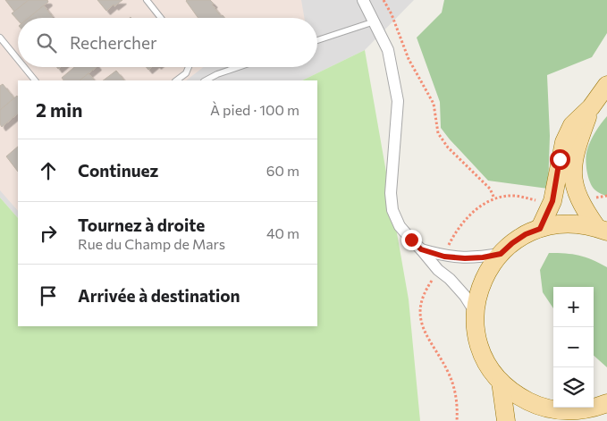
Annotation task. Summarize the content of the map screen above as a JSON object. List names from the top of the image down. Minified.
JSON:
{"page":{"search":"Rechercher","heading":["2 min","À pied · 100 m"],"list":[["Continuez","60 m"],["Tournez à droite","Rue du Champ de Mars","40 m"],"Arrivée à destination"],"map_buttons":["+","−"]}}
